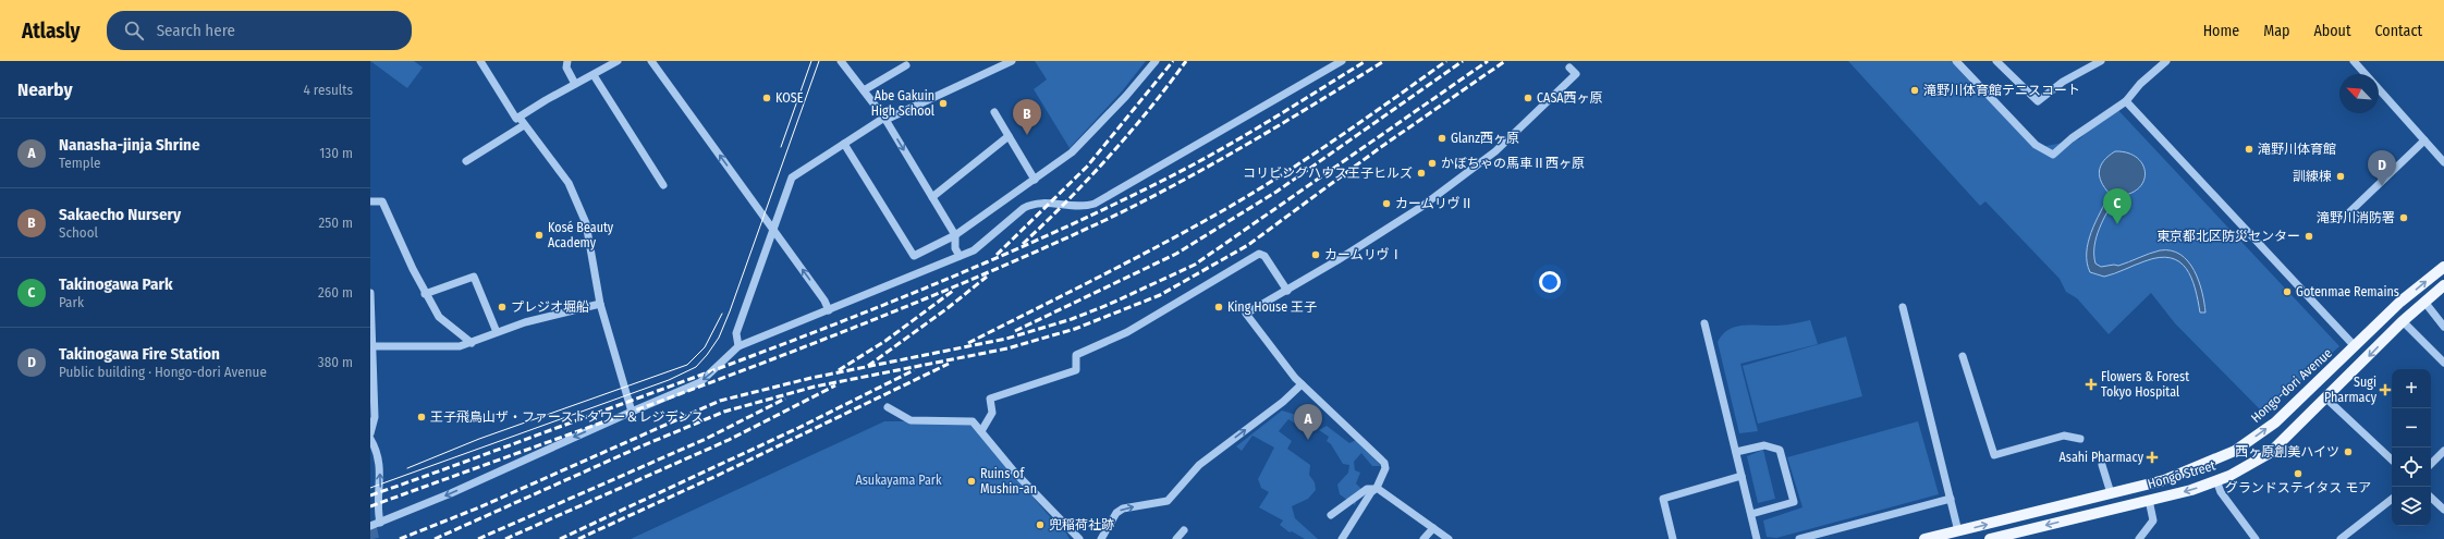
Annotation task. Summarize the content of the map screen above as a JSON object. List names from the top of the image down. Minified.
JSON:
{"streets":{"main road":["Hongo-dori Avenue","Hongō Street"]},"one_way":["Hongo-dori Avenue"],"parks":["Asukayama Park"],"places":{"other":["滝野川体育館テニスコート","KOSE","CASA西ヶ原","Abe Gakuin High School","Glanz西ヶ原","滝野川体育館","かぼちゃの馬車Ⅱ西ヶ原","コリビングハウス王子ヒルズ","訓練棟","カームリヴⅡ","滝野川消防署","Kosé Beauty Academy","東京都北区防災センター","カームリヴⅠ","Gotenmae Remains","プレジオ堀船","King House 王子","王子飛鳥山ザ・ファーストタワー＆レジデンス","西ヶ原創美ハイツ","グランドステイタス モア","Ruins of Mushin-an","兜稲荷社跡"],"health":["Flowers & Forest Tokyo Hospital","Sugi Pharmacy","Asahi Pharmacy"]},"north":"top left","page":{"header":"Atlasly","search":"Search here","nav":["Home","Map","About","Contact"],"heading":["Nearby","4 results"],"pins":["B","D","C","A"],"list":[{"mark":"A","name":"Nanasha-jinja Shrine","note":"Temple","value":"130 m"},{"mark":"B","name":"Sakaecho Nursery","note":"School","value":"250 m"},{"mark":"C","name":"Takinogawa Park","note":"Park","value":"260 m"},{"mark":"D","name":"Takinogawa Fire Station","note":"Public building · Hongo-dori Avenue","value":"380 m"}],"map_buttons":["+","−"]}}
